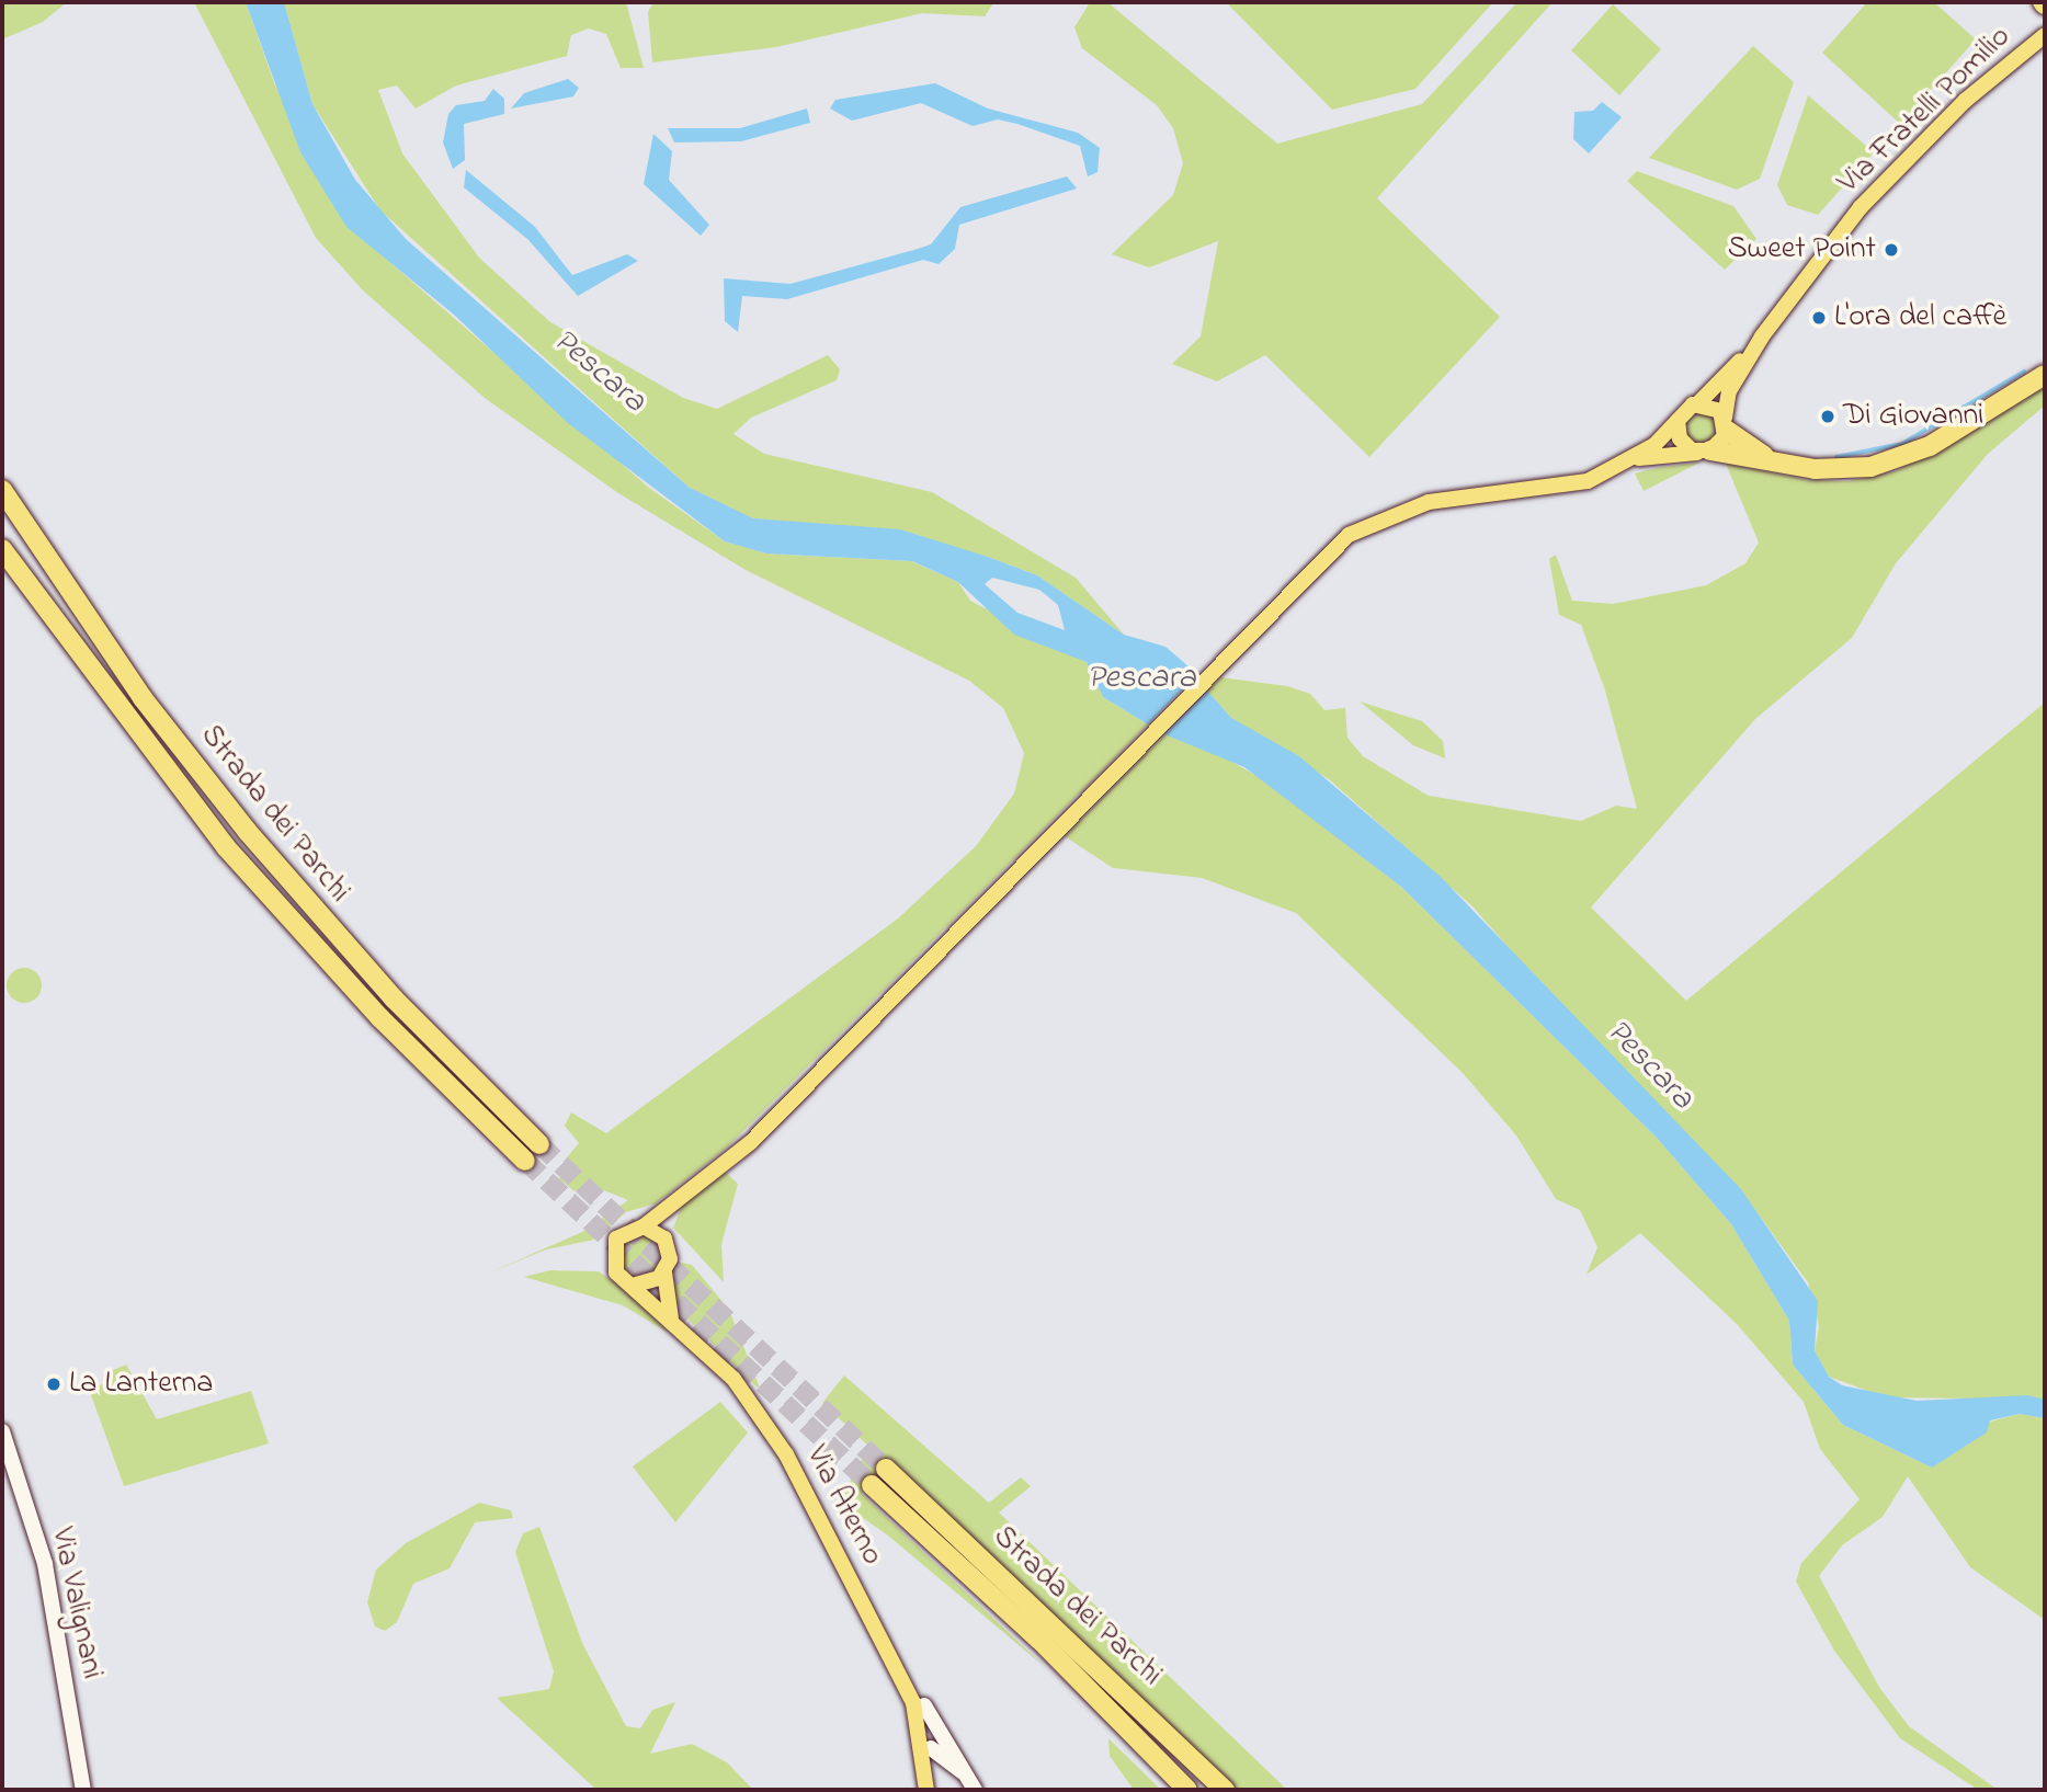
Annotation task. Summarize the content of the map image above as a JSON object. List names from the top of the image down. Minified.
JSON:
{"streets":{"highway":["Strada dei Parchi"],"main road":["Via Fratelli Pomilio","Via Aterno","Via Valignani"]},"water":["Pescara"],"places":["Sweet Point","L'ora del caffè","Di Giovanni","La Lanterna"]}
